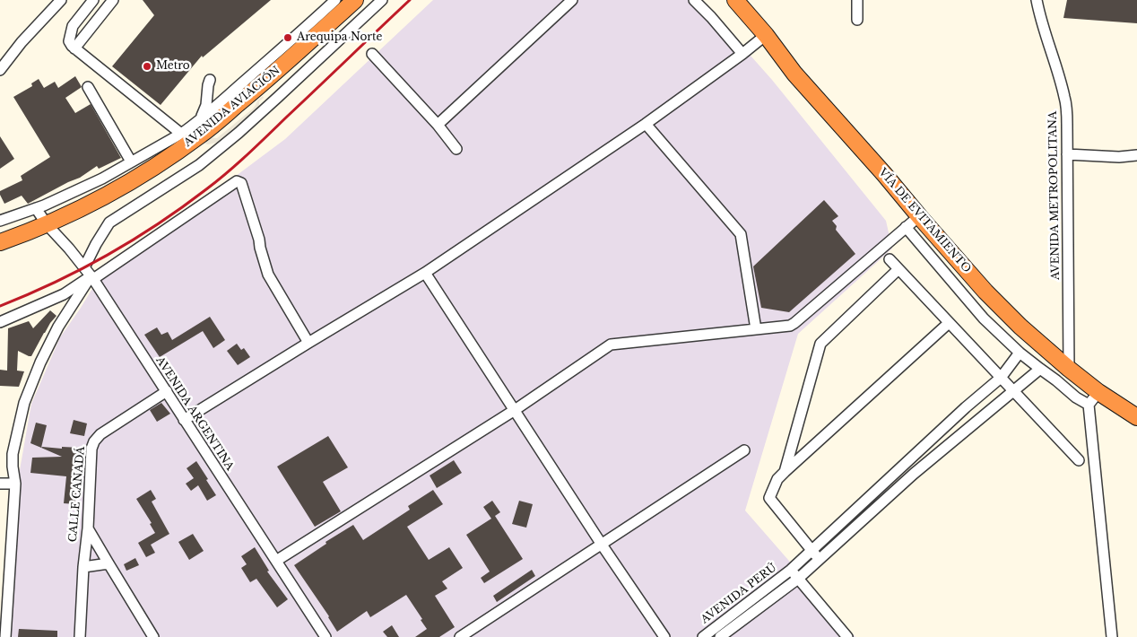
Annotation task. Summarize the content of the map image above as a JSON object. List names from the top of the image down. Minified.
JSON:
{"streets":{"highway":["AVENIDA AVIACIÓN","VÍA DE EVITAMIENTO"],"street":["AVENIDA METROPOLITANA","AVENIDA ARGENTINA","CALLE CANADÁ","AVENIDA PERÚ"]},"crossings":[["AVENIDA AVIACIÓN","AVENIDA ARGENTINA"],["AVENIDA METROPOLITANA","VÍA DE EVITAMIENTO"],["AVENIDA ARGENTINA","CALLE CANADÁ"]],"places":["Arequipa Norte","Metro"]}
